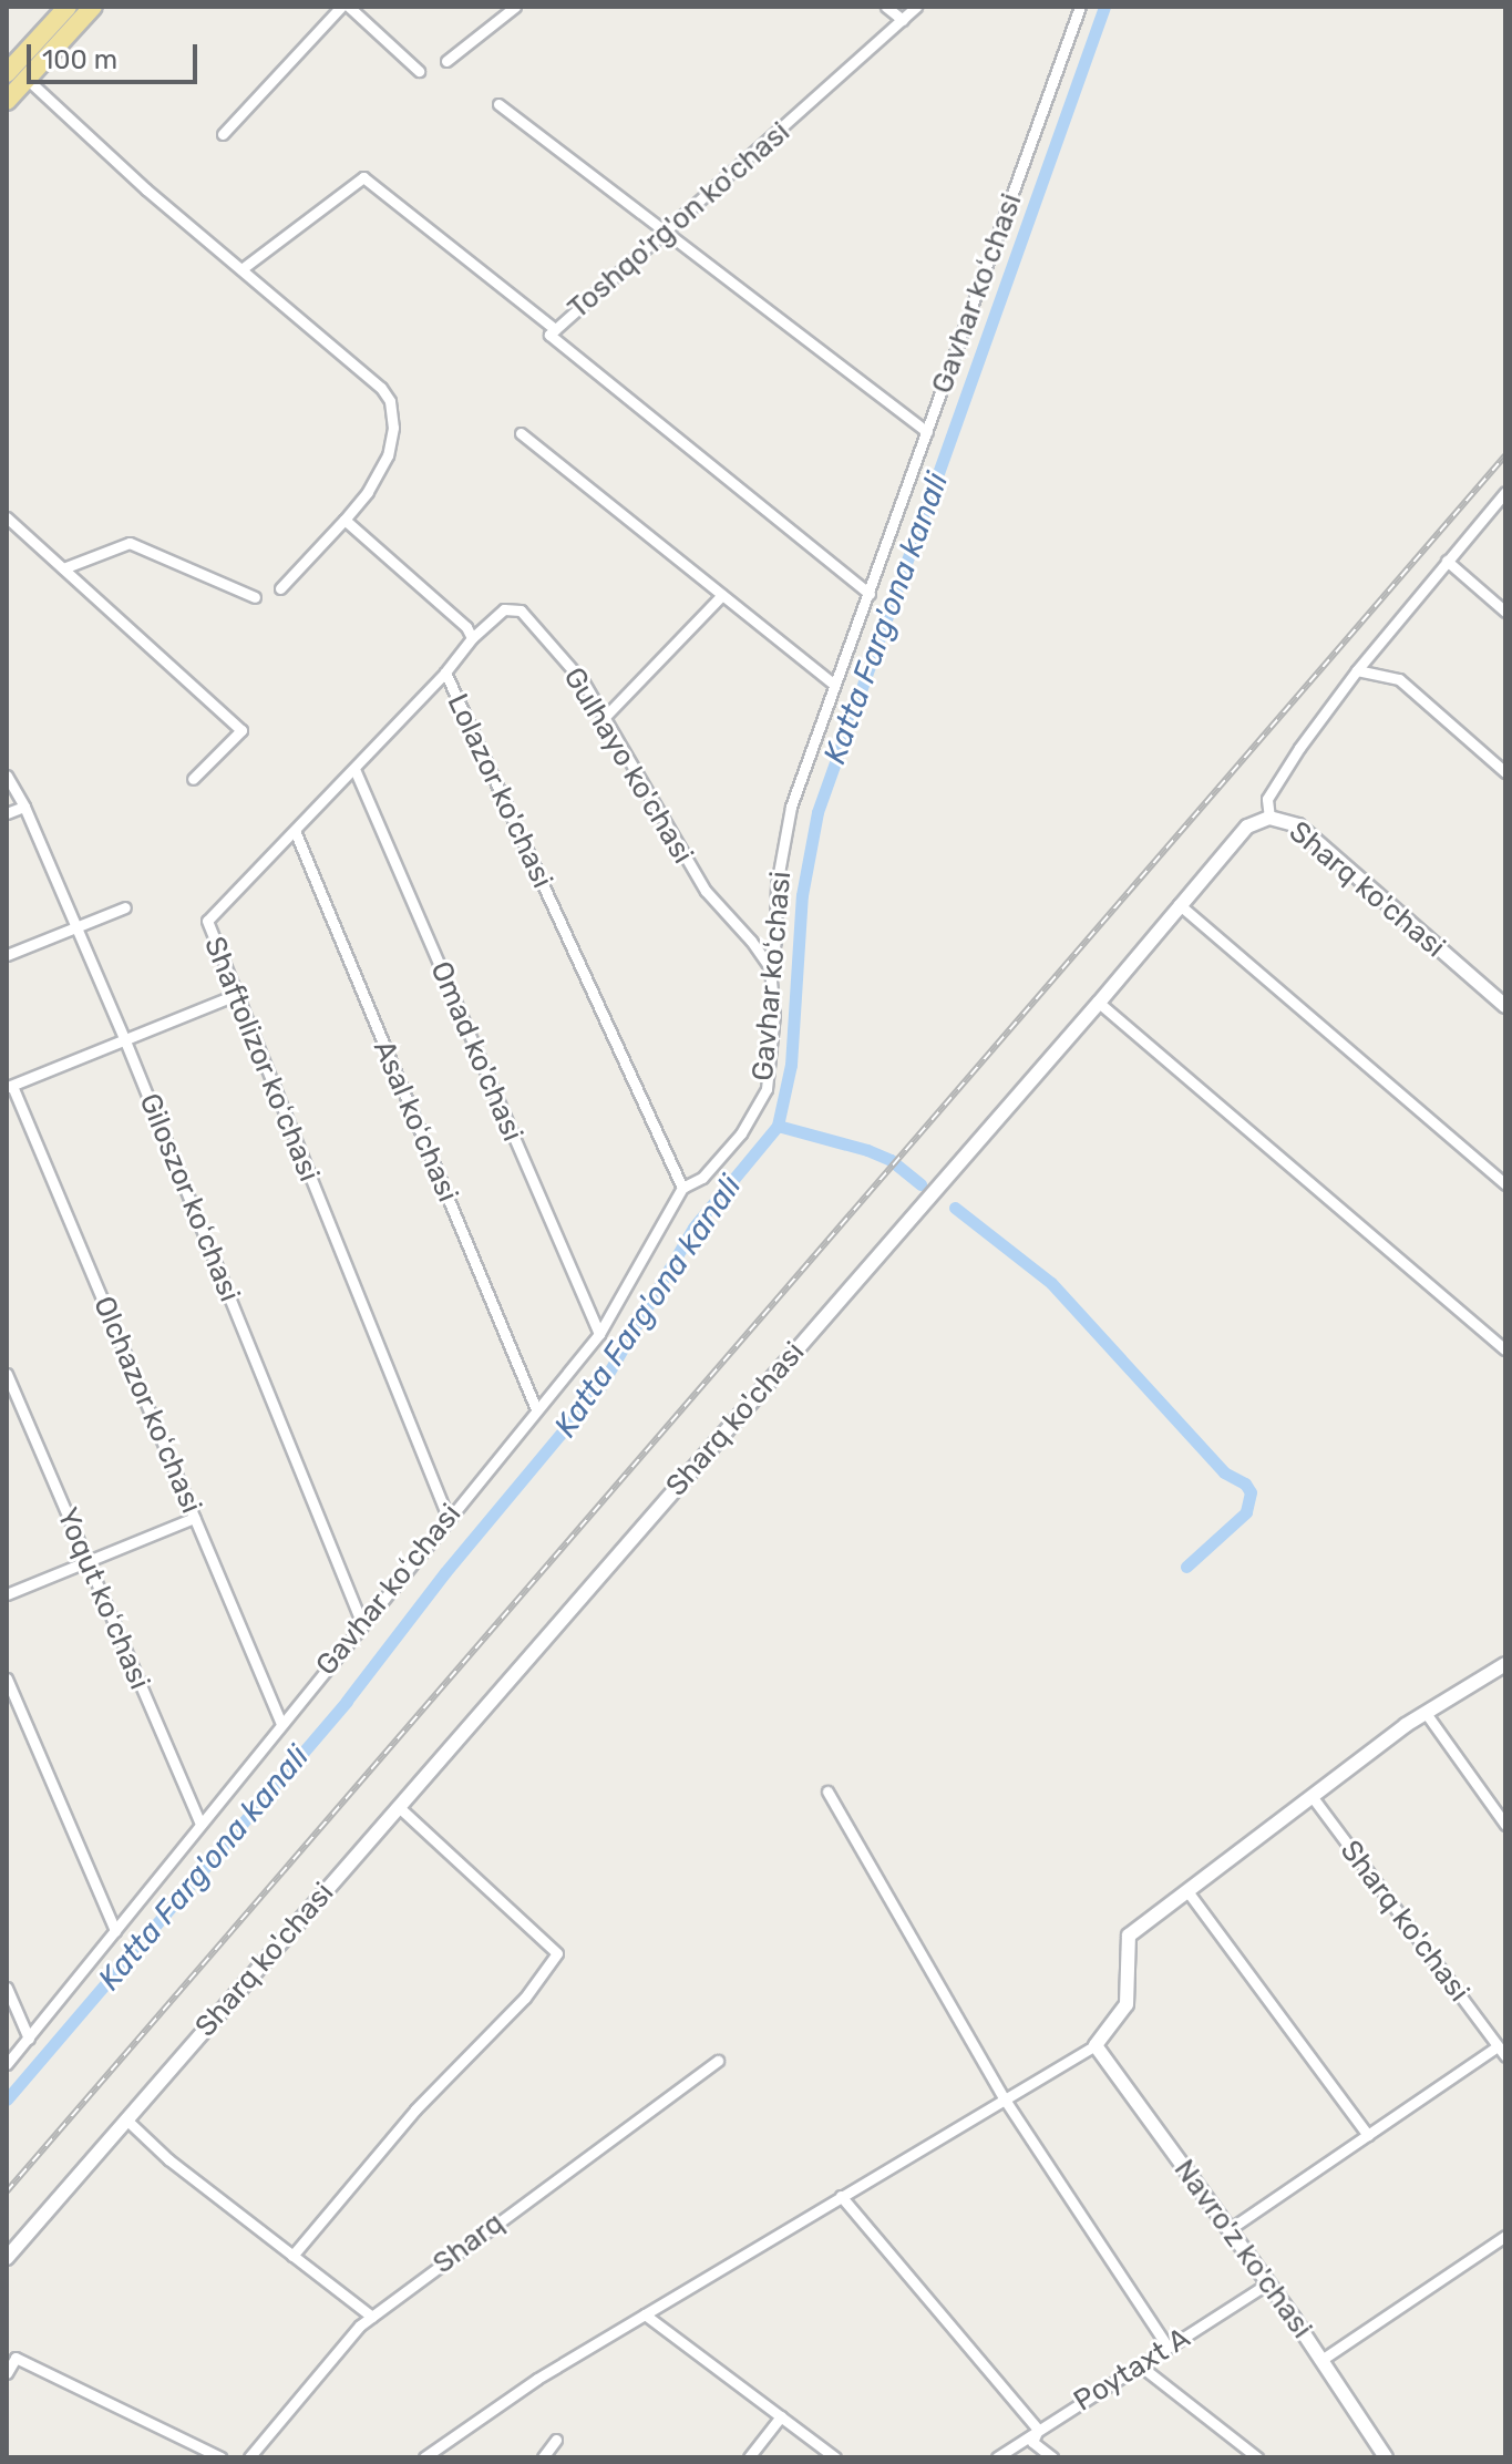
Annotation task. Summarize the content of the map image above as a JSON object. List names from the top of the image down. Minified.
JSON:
{"streets":{"main road":["Sharq ko'chasi","Navro'z ko'chasi"],"street":["Toshqo'rg'on ko'chasi","Gavhar koʻchasi","Gulhayo ko'chasi","Lolazor ko'chasi","Omad ko'chasi","Shaftolizor koʻchasi","Asal koʻchasi","Giloszor koʻchasi","Olchazor koʻchasi","Yoqut koʻchasi","Sharq","Poytaxt A"]},"crossings":[["Toshqo'rg'on ko'chasi","Gavhar koʻchasi"],["Gavhar koʻchasi","Gulhayo ko'chasi"],["Gavhar koʻchasi","Lolazor ko'chasi"],["Gavhar koʻchasi","Omad ko'chasi"],["Gavhar koʻchasi","Shaftolizor koʻchasi"],["Gavhar koʻchasi","Asal koʻchasi"],["Gavhar koʻchasi","Giloszor koʻchasi"],["Gavhar koʻchasi","Olchazor koʻchasi"],["Gavhar koʻchasi","Yoqut koʻchasi"],["Gulhayo ko'chasi","Lolazor ko'chasi"],["Lolazor ko'chasi","Shaftolizor koʻchasi"],["Omad ko'chasi","Shaftolizor koʻchasi"],["Shaftolizor koʻchasi","Asal koʻchasi"],["Navro'z ko'chasi","Poytaxt A"]],"water":["Katta Farg'ona kanali"],"scale_bar":"100 m"}
